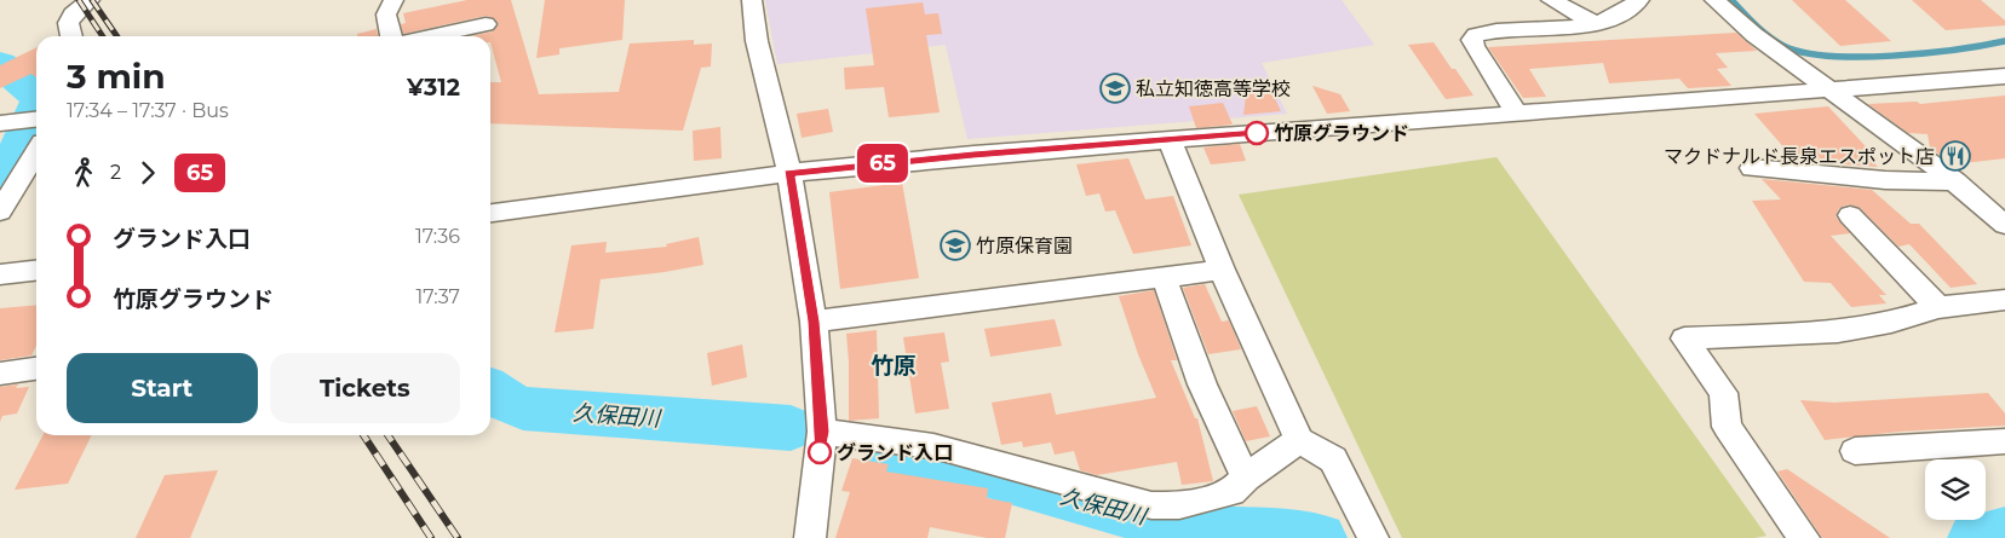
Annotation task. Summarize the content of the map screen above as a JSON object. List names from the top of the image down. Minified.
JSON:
{"districts":["竹原"],"water":["久保田川"],"places":{"school or university":["私立知徳高等学校","竹原保育園"],"other":["竹原グラウンド","グランド入口"],"restaurant":["マクドナルド長泉エスポット店"]},"lines":["bus line 65"],"page":{"on_map":"65","heading":["3 min","17:34 – 17:37 · Bus","¥312"],"legs":["2","65"],"list":[{"name":"グランド入口","value":"17:36"},{"name":"竹原グラウンド","value":"17:37"}],"buttons":["Start","Tickets"]}}
